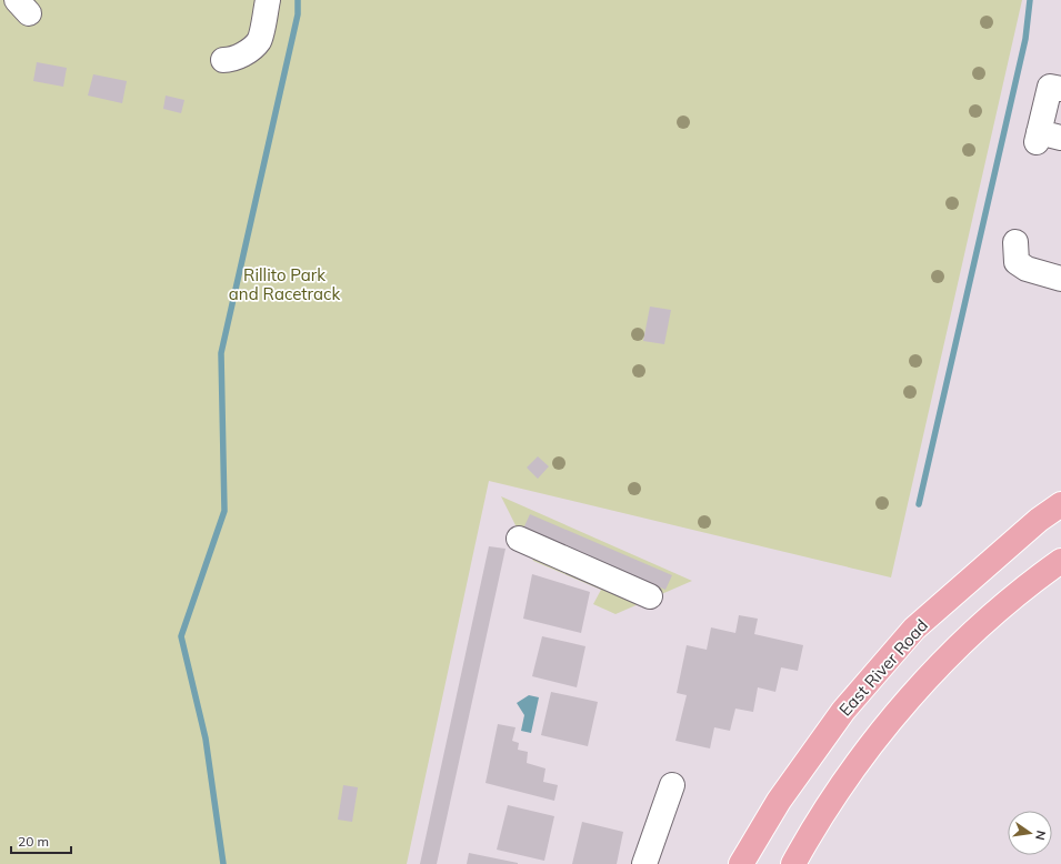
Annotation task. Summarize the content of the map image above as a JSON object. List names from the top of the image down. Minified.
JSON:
{"streets":{"main road":["East River Road"]},"parks":["Rillito Park and Racetrack"],"scale_bar":"20 m","north":"right"}
